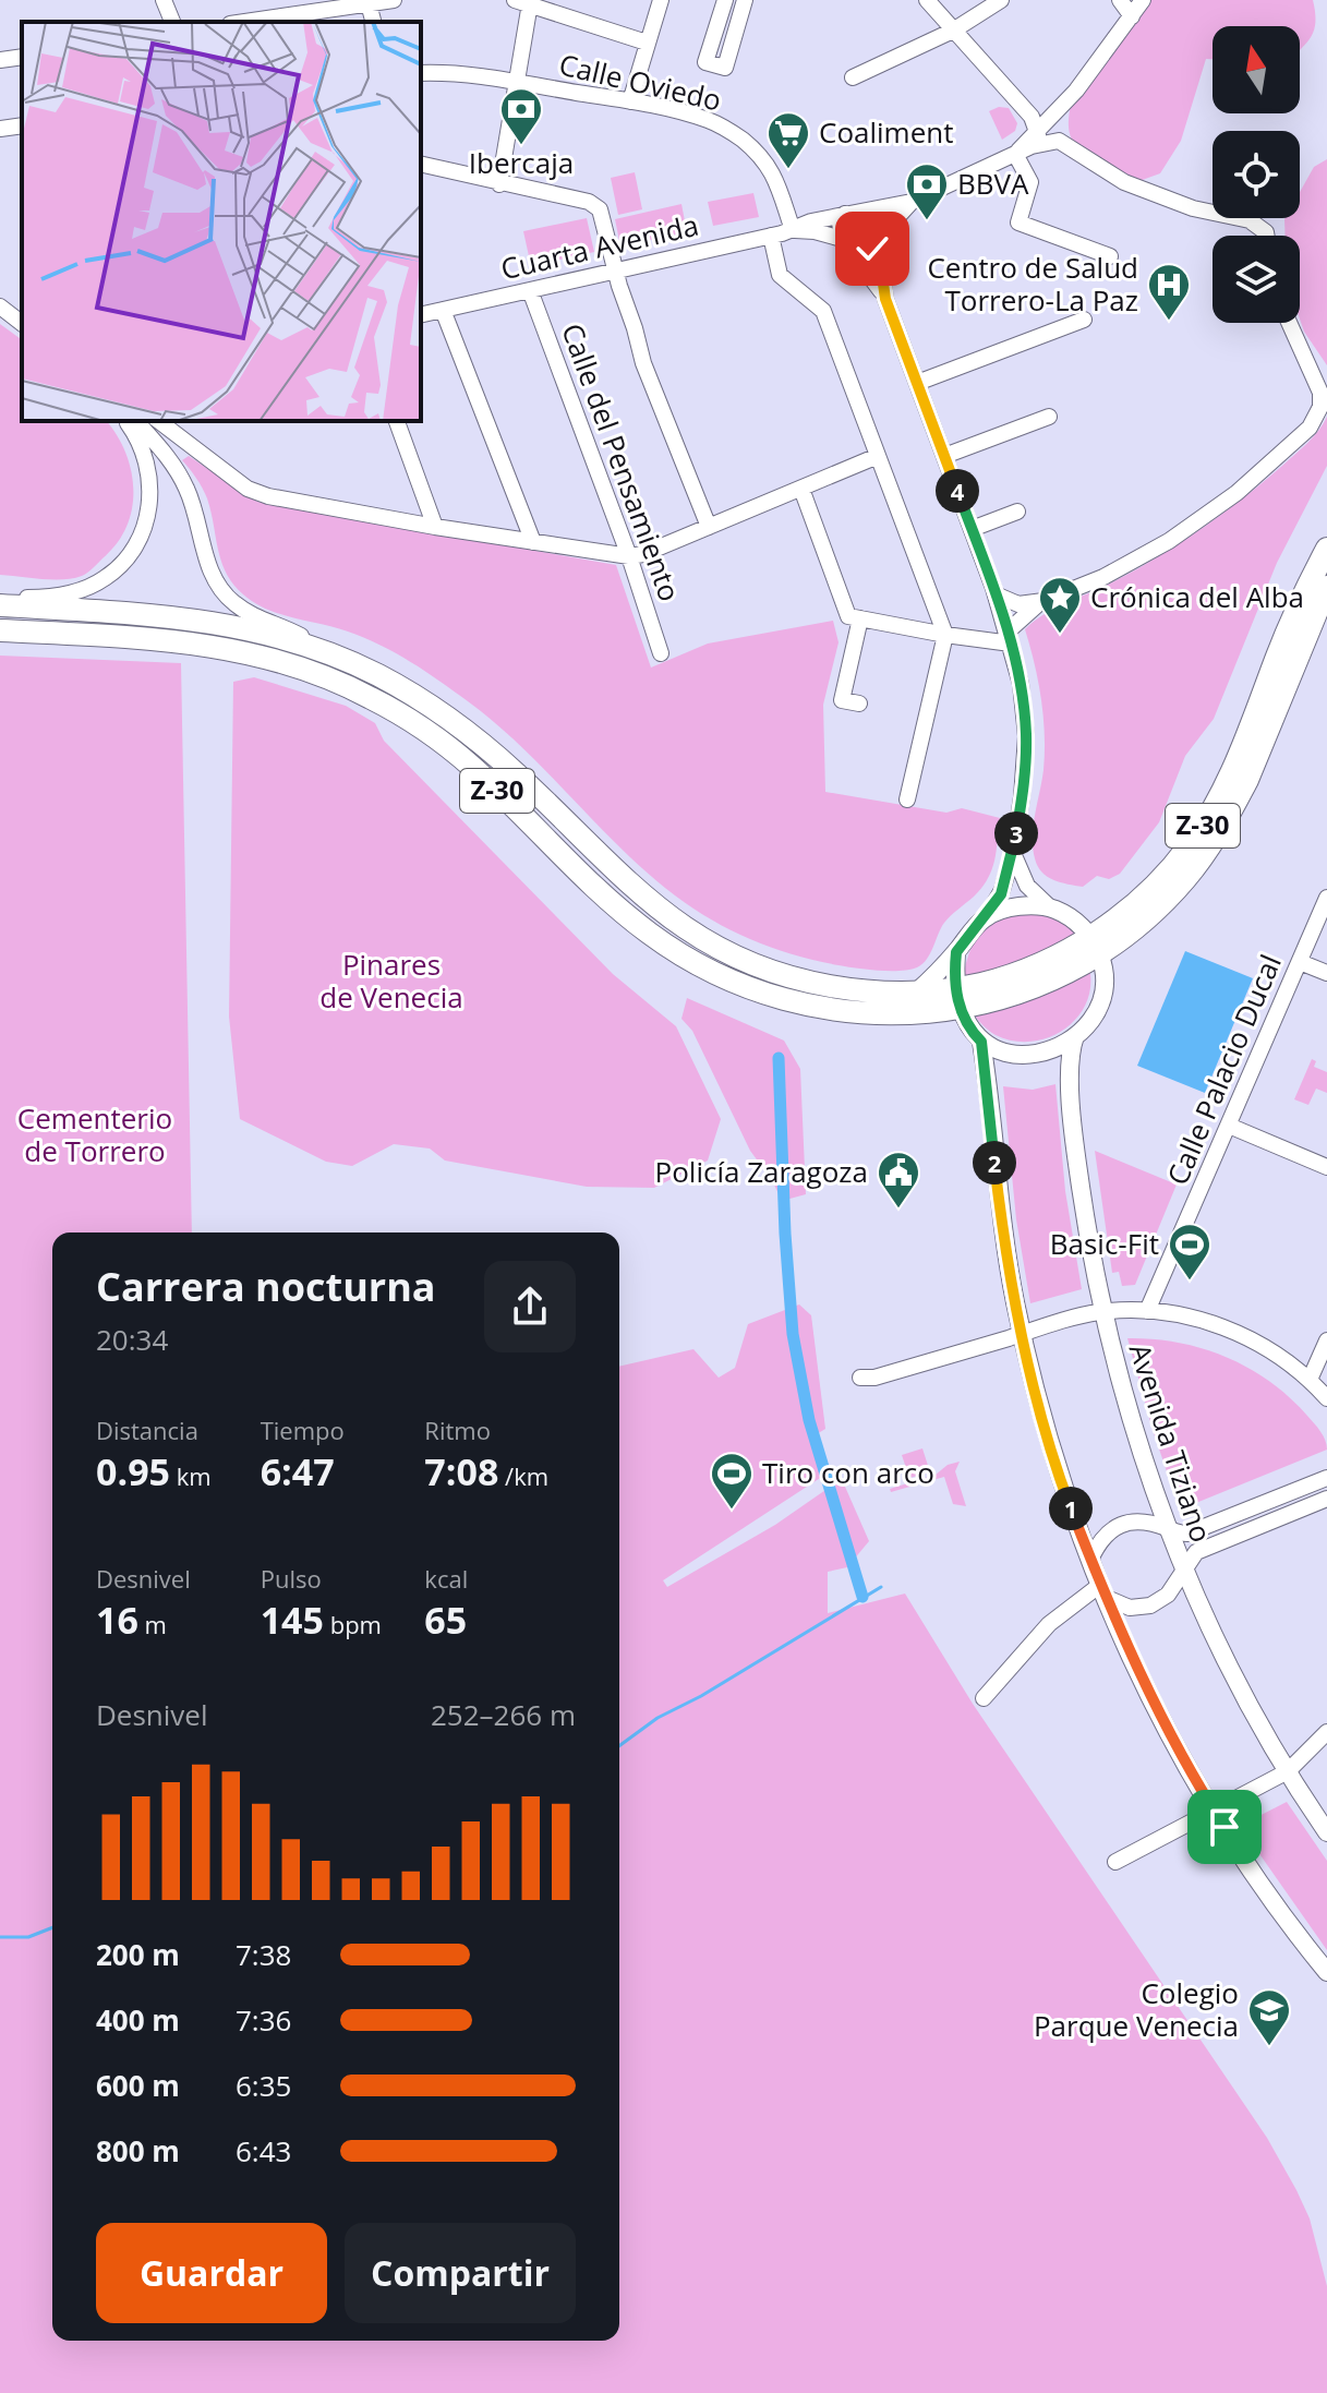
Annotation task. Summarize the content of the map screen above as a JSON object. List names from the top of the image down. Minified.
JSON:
{"streets":{"highway":["Z-30"],"main road":["Avenida Tiziano"],"street":["Calle Oviedo","Cuarta Avenida","Calle del Pensamiento","Calle Palacio Ducal"]},"crossings":[["Calle Oviedo","Cuarta Avenida"],["Cuarta Avenida","Calle del Pensamiento"]],"parks":["Pinares de Venecia","Cementerio de Torrero"],"places":{"bank":["Ibercaja","BBVA"],"supermarket":["Coaliment"],"hospital":["Centro de Salud Torrero-La Paz"],"place":["Crónica del Alba"],"public building":["Policía Zaragoza"],"sports":["Basic-Fit","Tiro con arco"],"school or university":["Colegio Parque Venecia"]},"north":"top","page":{"pins":["4","3","2","1"],"heading":["Carrera nocturna","20:34"],"stats":[["Distancia","0.95 km"],["Tiempo","6:47"],["Ritmo","7:08 /km"],["Desnivel","16 m"],["Pulso","145 bpm"],["kcal","65"]],"chart":["Desnivel","252–266 m"],"list":[{"name":"200 m","note":"7:38"},{"name":"400 m","note":"7:36"},{"name":"600 m","note":"6:35"},{"name":"800 m","note":"6:43"}],"buttons":["Guardar","Compartir"]}}
